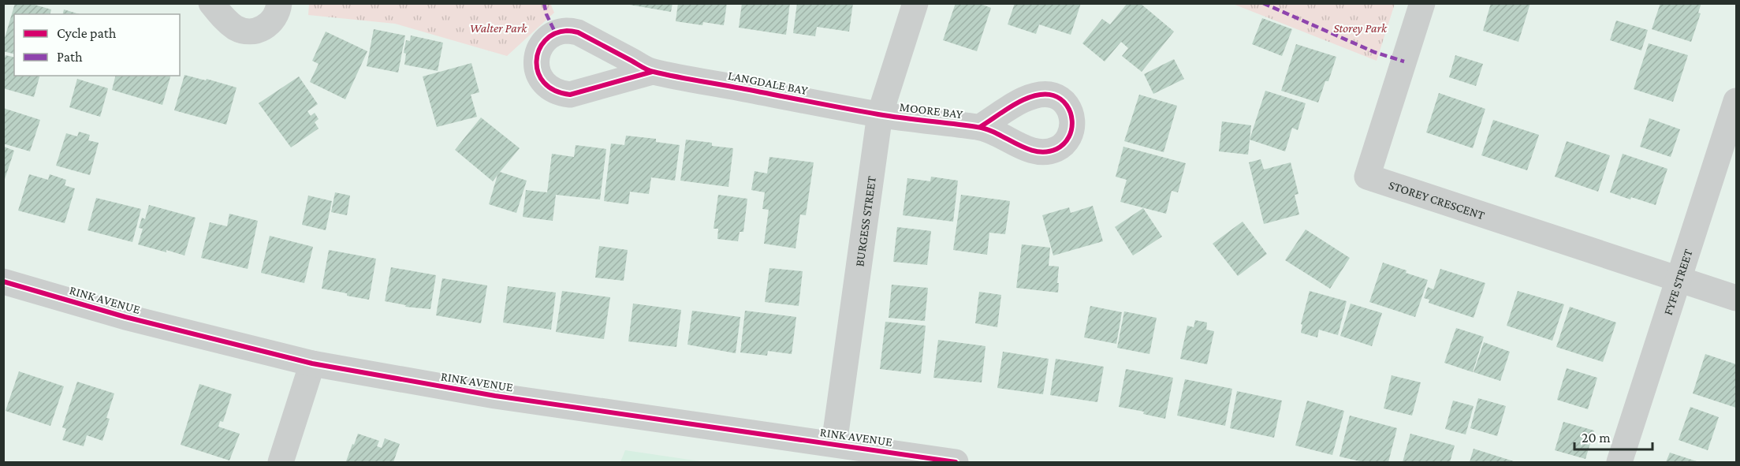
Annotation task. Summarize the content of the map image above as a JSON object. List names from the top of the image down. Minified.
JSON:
{"streets":{"street":["LANGDALE BAY","MOORE BAY","STOREY CRESCENT","BURGESS STREET","FYFE STREET","RINK AVENUE"]},"crossings":[["LANGDALE BAY","MOORE BAY"],["LANGDALE BAY","BURGESS STREET"],["MOORE BAY","BURGESS STREET"],["STOREY CRESCENT","FYFE STREET"],["BURGESS STREET","RINK AVENUE"]],"parks":["Walter Park","Storey Park"],"legend":["Cycle path","Path"],"scale_bar":"20 m"}
